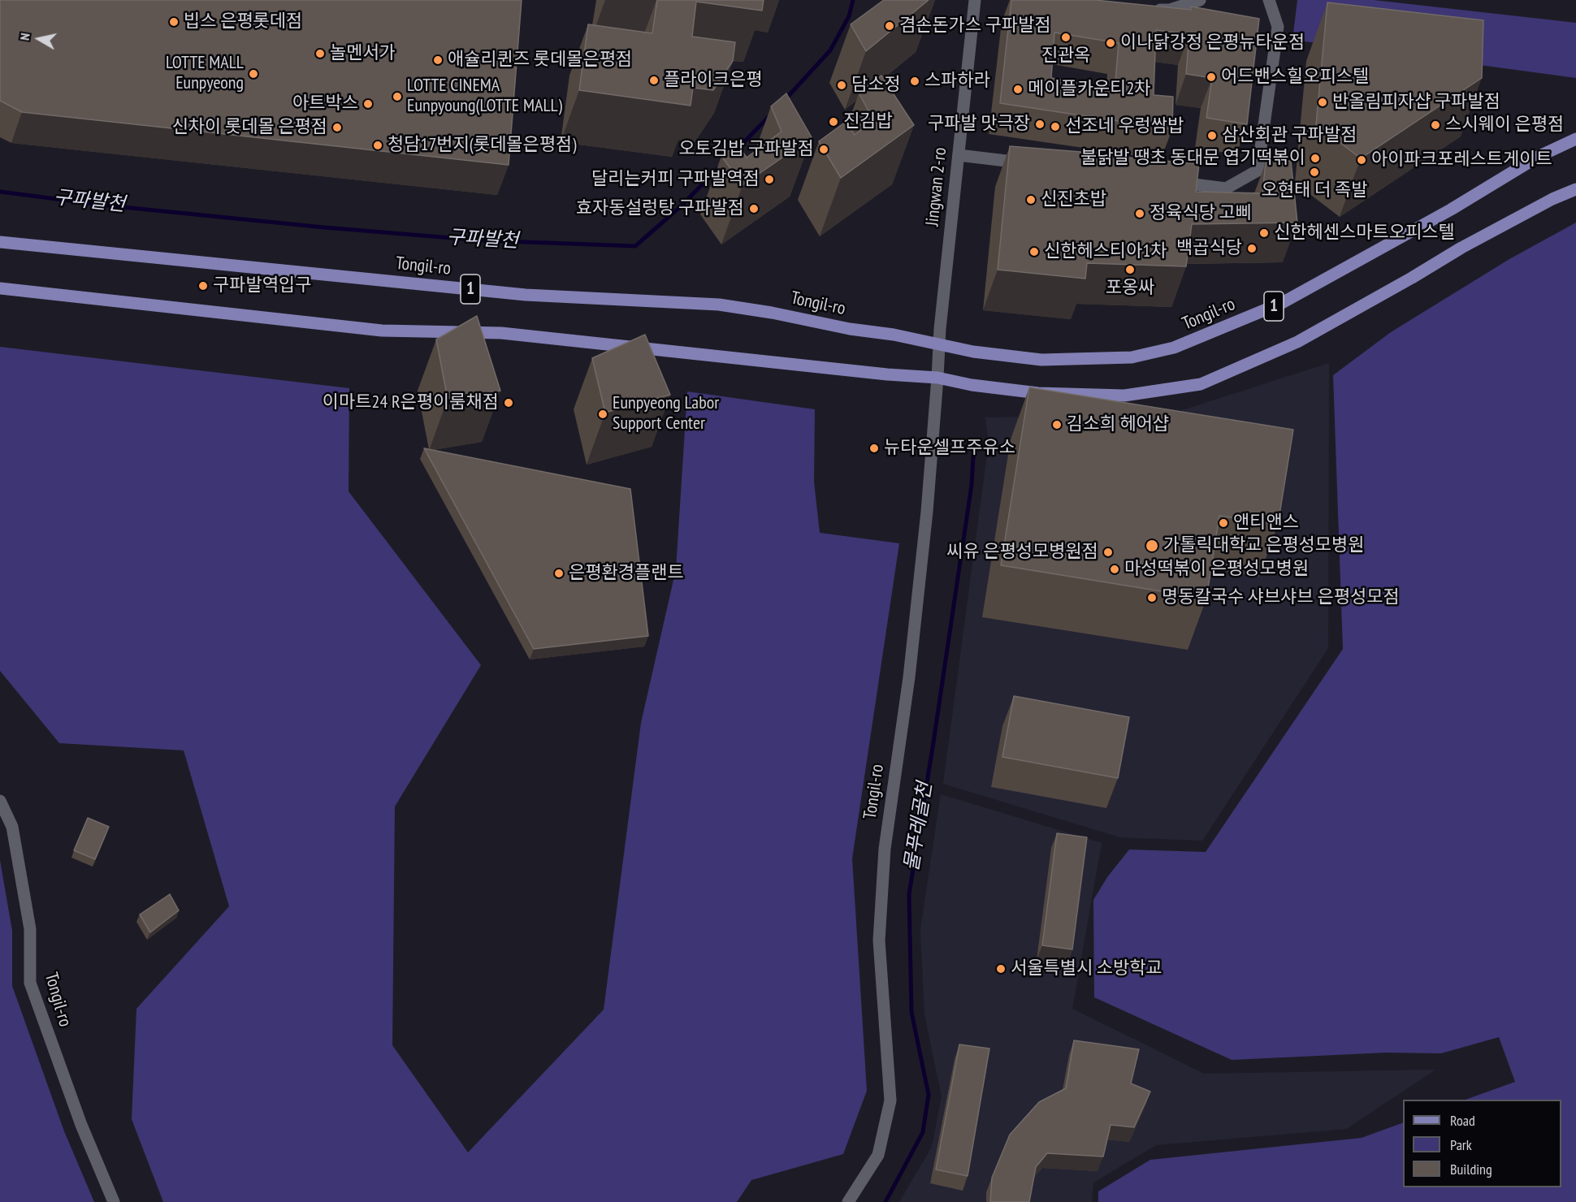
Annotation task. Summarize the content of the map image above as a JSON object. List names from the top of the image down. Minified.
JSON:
{"streets":{"main road":["Tongil-ro","1"],"street":["Jingwan 2-ro"]},"crossings":[["Jingwan 2-ro","Tongil-ro"],["Jingwan 2-ro","1"],["Tongil-ro","1"]],"water":["구파발천","물푸레골천"],"places":["빕스 은평롯데점","겸손돈가스 구파발점","진관옥","이나닭강정 은평뉴타운점","놀멘서가","애슐리퀸즈 롯데몰은평점","LOTTE MALL Eunpyeong","어드밴스힐오피스텔","플라이크은평","스파하라","담소정","메이플카운티2차","LOTTE CINEMA Eunpyoung(LOTTE MALL)","반올림피자샵 구파발점","아트박스","진김밥","구파발 맛극장","스시웨이 은평점","선조네 우렁쌈밥","신차이 롯데몰 은평점","삼산회관 구파발점","청담17번지(롯데몰은평점)","오토김밥 구파발점","불닭발 땡초 동대문 엽기떡볶이","아이파크포레스트게이트","오현태 더 족발","달리는커피 구파발역점","신진초밥","효자동설렁탕 구파발점","정육식당 고삐","신한헤센스마트오피스텔","백곱식당","신한헤스티아1차","포옹싸","구파발역입구","이마트24 R은평이룸채점","Eunpyeong Labor Support Center","김소희 헤어샵","뉴타운셀프주유소","앤티앤스","가톨릭대학교 은평성모병원","씨유 은평성모병원점","마성떡볶이 은평성모병원","은평환경플랜트","명동칼국수 샤브샤브 은평성모점","서울특별시 소방학교"],"legend":["Road","Park","Building"],"north":"left"}
